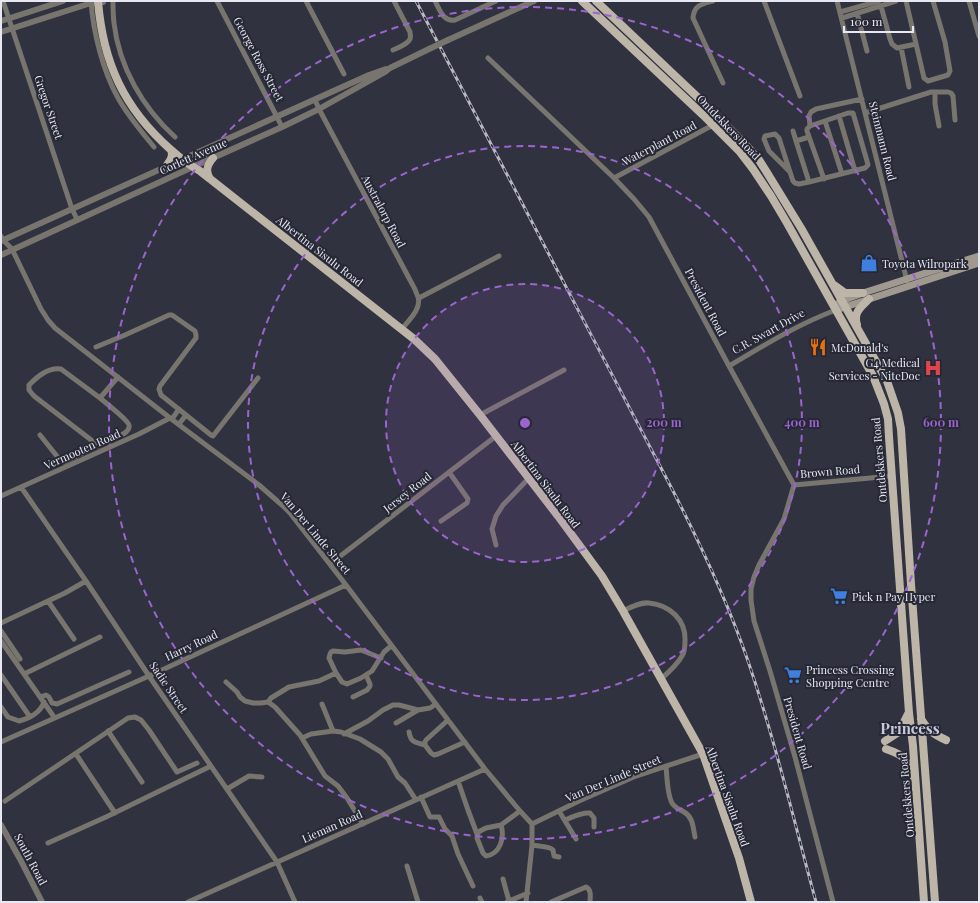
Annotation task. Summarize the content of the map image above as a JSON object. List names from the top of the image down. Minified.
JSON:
{"streets":{"main road":["Ontdekkers Road","Albertina Sisulu Road","C.R. Swart Drive"],"street":["George Ross Street","Gregor Street","Steinmann Road","Waterplant Road","Corlett Avenue","Australorp Road","President Road","Vermooten Road","Brown Road","Jersey Road","Van Der Linde Street","Harry Road","Sadie Street","Lieman Road","South Road"]},"crossings":[["George Ross Street","Corlett Avenue"],["Gregor Street","Corlett Avenue"],["Ontdekkers Road","Waterplant Road"],["Ontdekkers Road","C.R. Swart Drive"],["Ontdekkers Road","Brown Road"],["Steinmann Road","C.R. Swart Drive"],["Waterplant Road","President Road"],["Corlett Avenue","Australorp Road"],["Corlett Avenue","Albertina Sisulu Road"],["Corlett Avenue","Van Der Linde Street"],["Albertina Sisulu Road","Jersey Road"],["Albertina Sisulu Road","Van Der Linde Street"],["President Road","C.R. Swart Drive"],["President Road","Brown Road"],["Vermooten Road","Van Der Linde Street"],["Vermooten Road","Sadie Street"],["Jersey Road","Van Der Linde Street"],["Van Der Linde Street","Harry Road"],["Van Der Linde Street","Lieman Road"],["Harry Road","Sadie Street"],["Sadie Street","Lieman Road"]],"districts":["Princess"],"places":{"shop":["Toyota Wilropark"],"restaurant":["McDonald's"],"hospital":["G4 Medical Services - NiteDoc"],"supermarket":["Pick n Pay Hyper","Princess Crossing Shopping Centre"]},"scale_bar":"100 m","rings":["200 m","400 m","600 m"]}
